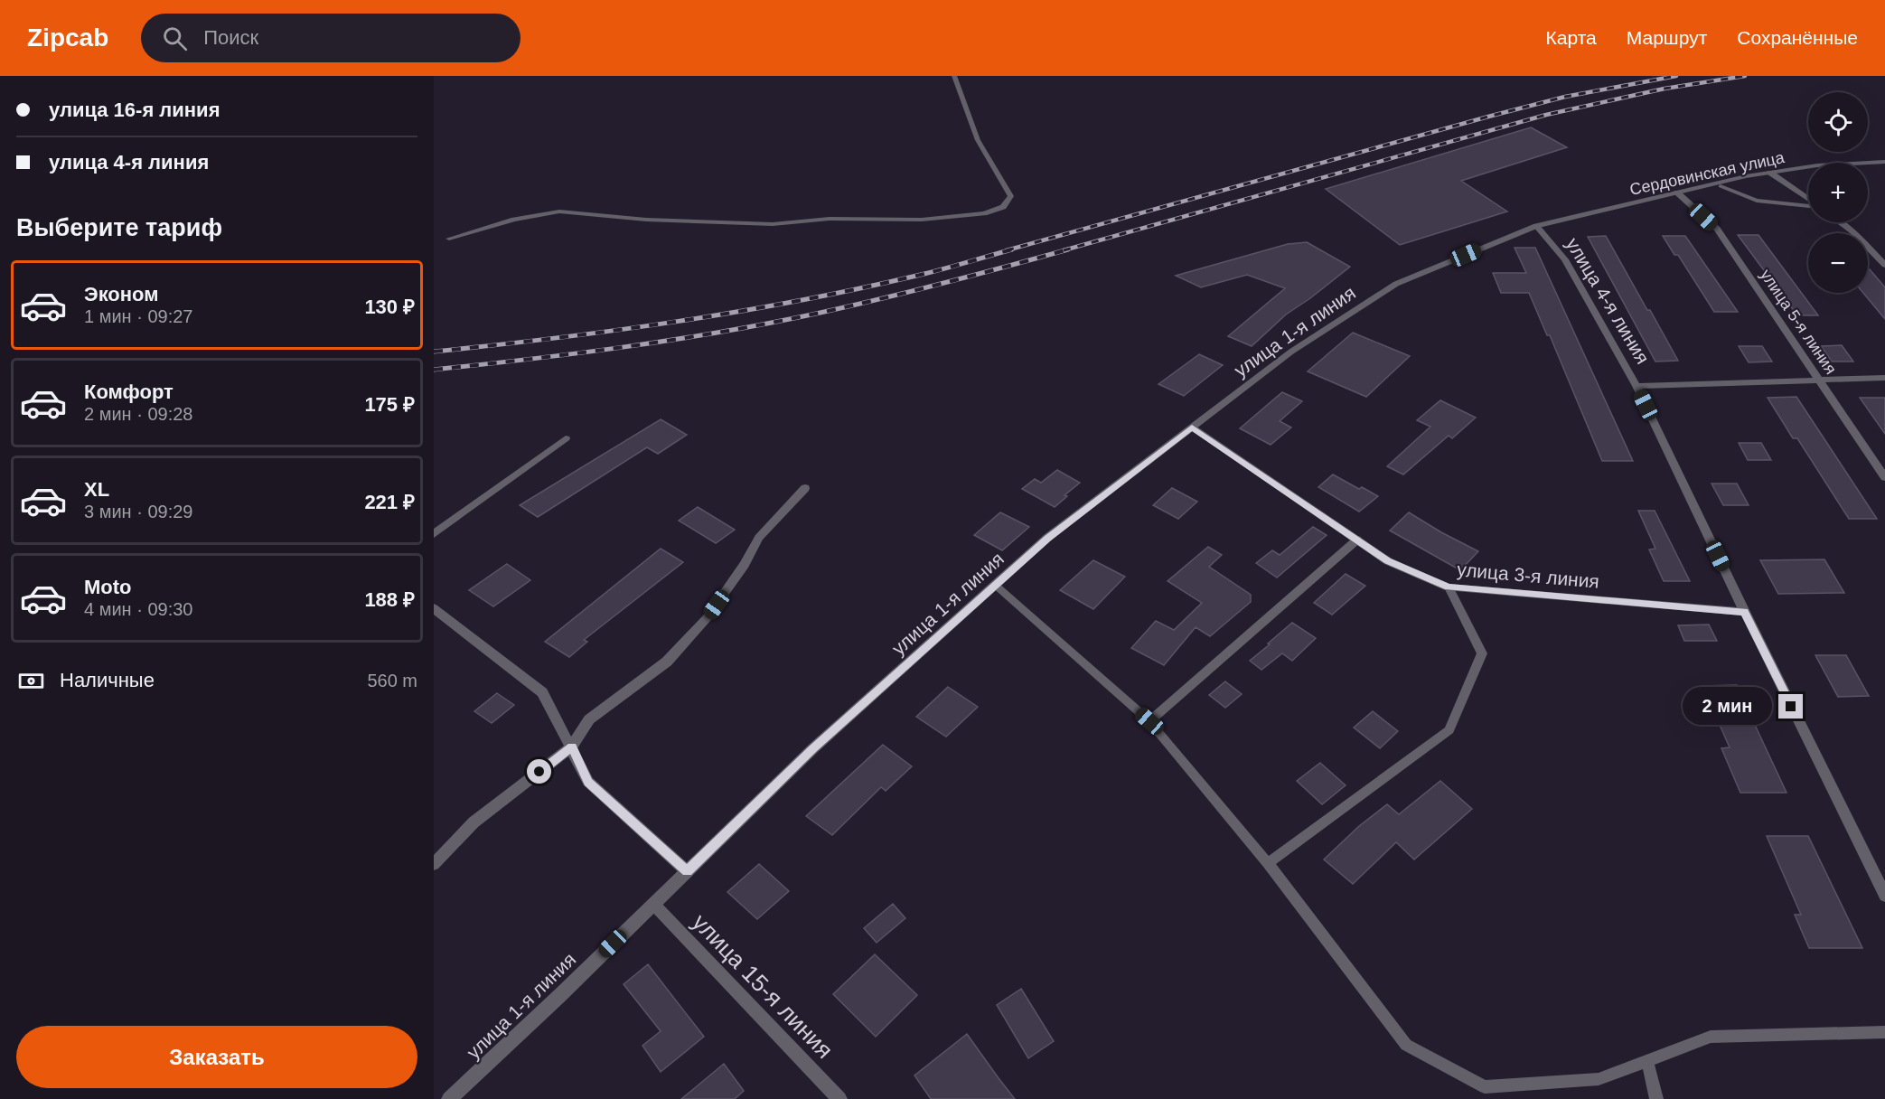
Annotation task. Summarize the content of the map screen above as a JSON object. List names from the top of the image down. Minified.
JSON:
{"streets":{"street":["Сердовинская улица","улица 4-я линия","улица 5-я линия","улица 1-я линия","улица 3-я линия","улица 15-я линия"]},"crossings":[["Сердовинская улица","улица 4-я линия"],["Сердовинская улица","улица 5-я линия"],["Сердовинская улица","улица 1-я линия"],["улица 4-я линия","улица 1-я линия"],["улица 4-я линия","улица 3-я линия"],["улица 1-я линия","улица 3-я линия"],["улица 1-я линия","улица 15-я линия"]],"page":{"header":"Zipcab","search":"Поиск","nav":["Карта","Маршрут","Сохранённые"],"banner":["улица 16-я линия","улица 4-я линия"],"map_buttons":["+","−"],"heading":"Выберите тариф","list":[{"name":"Эконом","note":"1 мин · 09:27","value":"130 ₽"},{"name":"Комфорт","note":"2 мин · 09:28","value":"175 ₽"},{"name":"XL","note":"3 мин · 09:29","value":"221 ₽"},{"name":"Moto","note":"4 мин · 09:30","value":"188 ₽"}],"pay":["Наличные","560 m"],"bubble":"2 мин","buttons":"Заказать"}}
